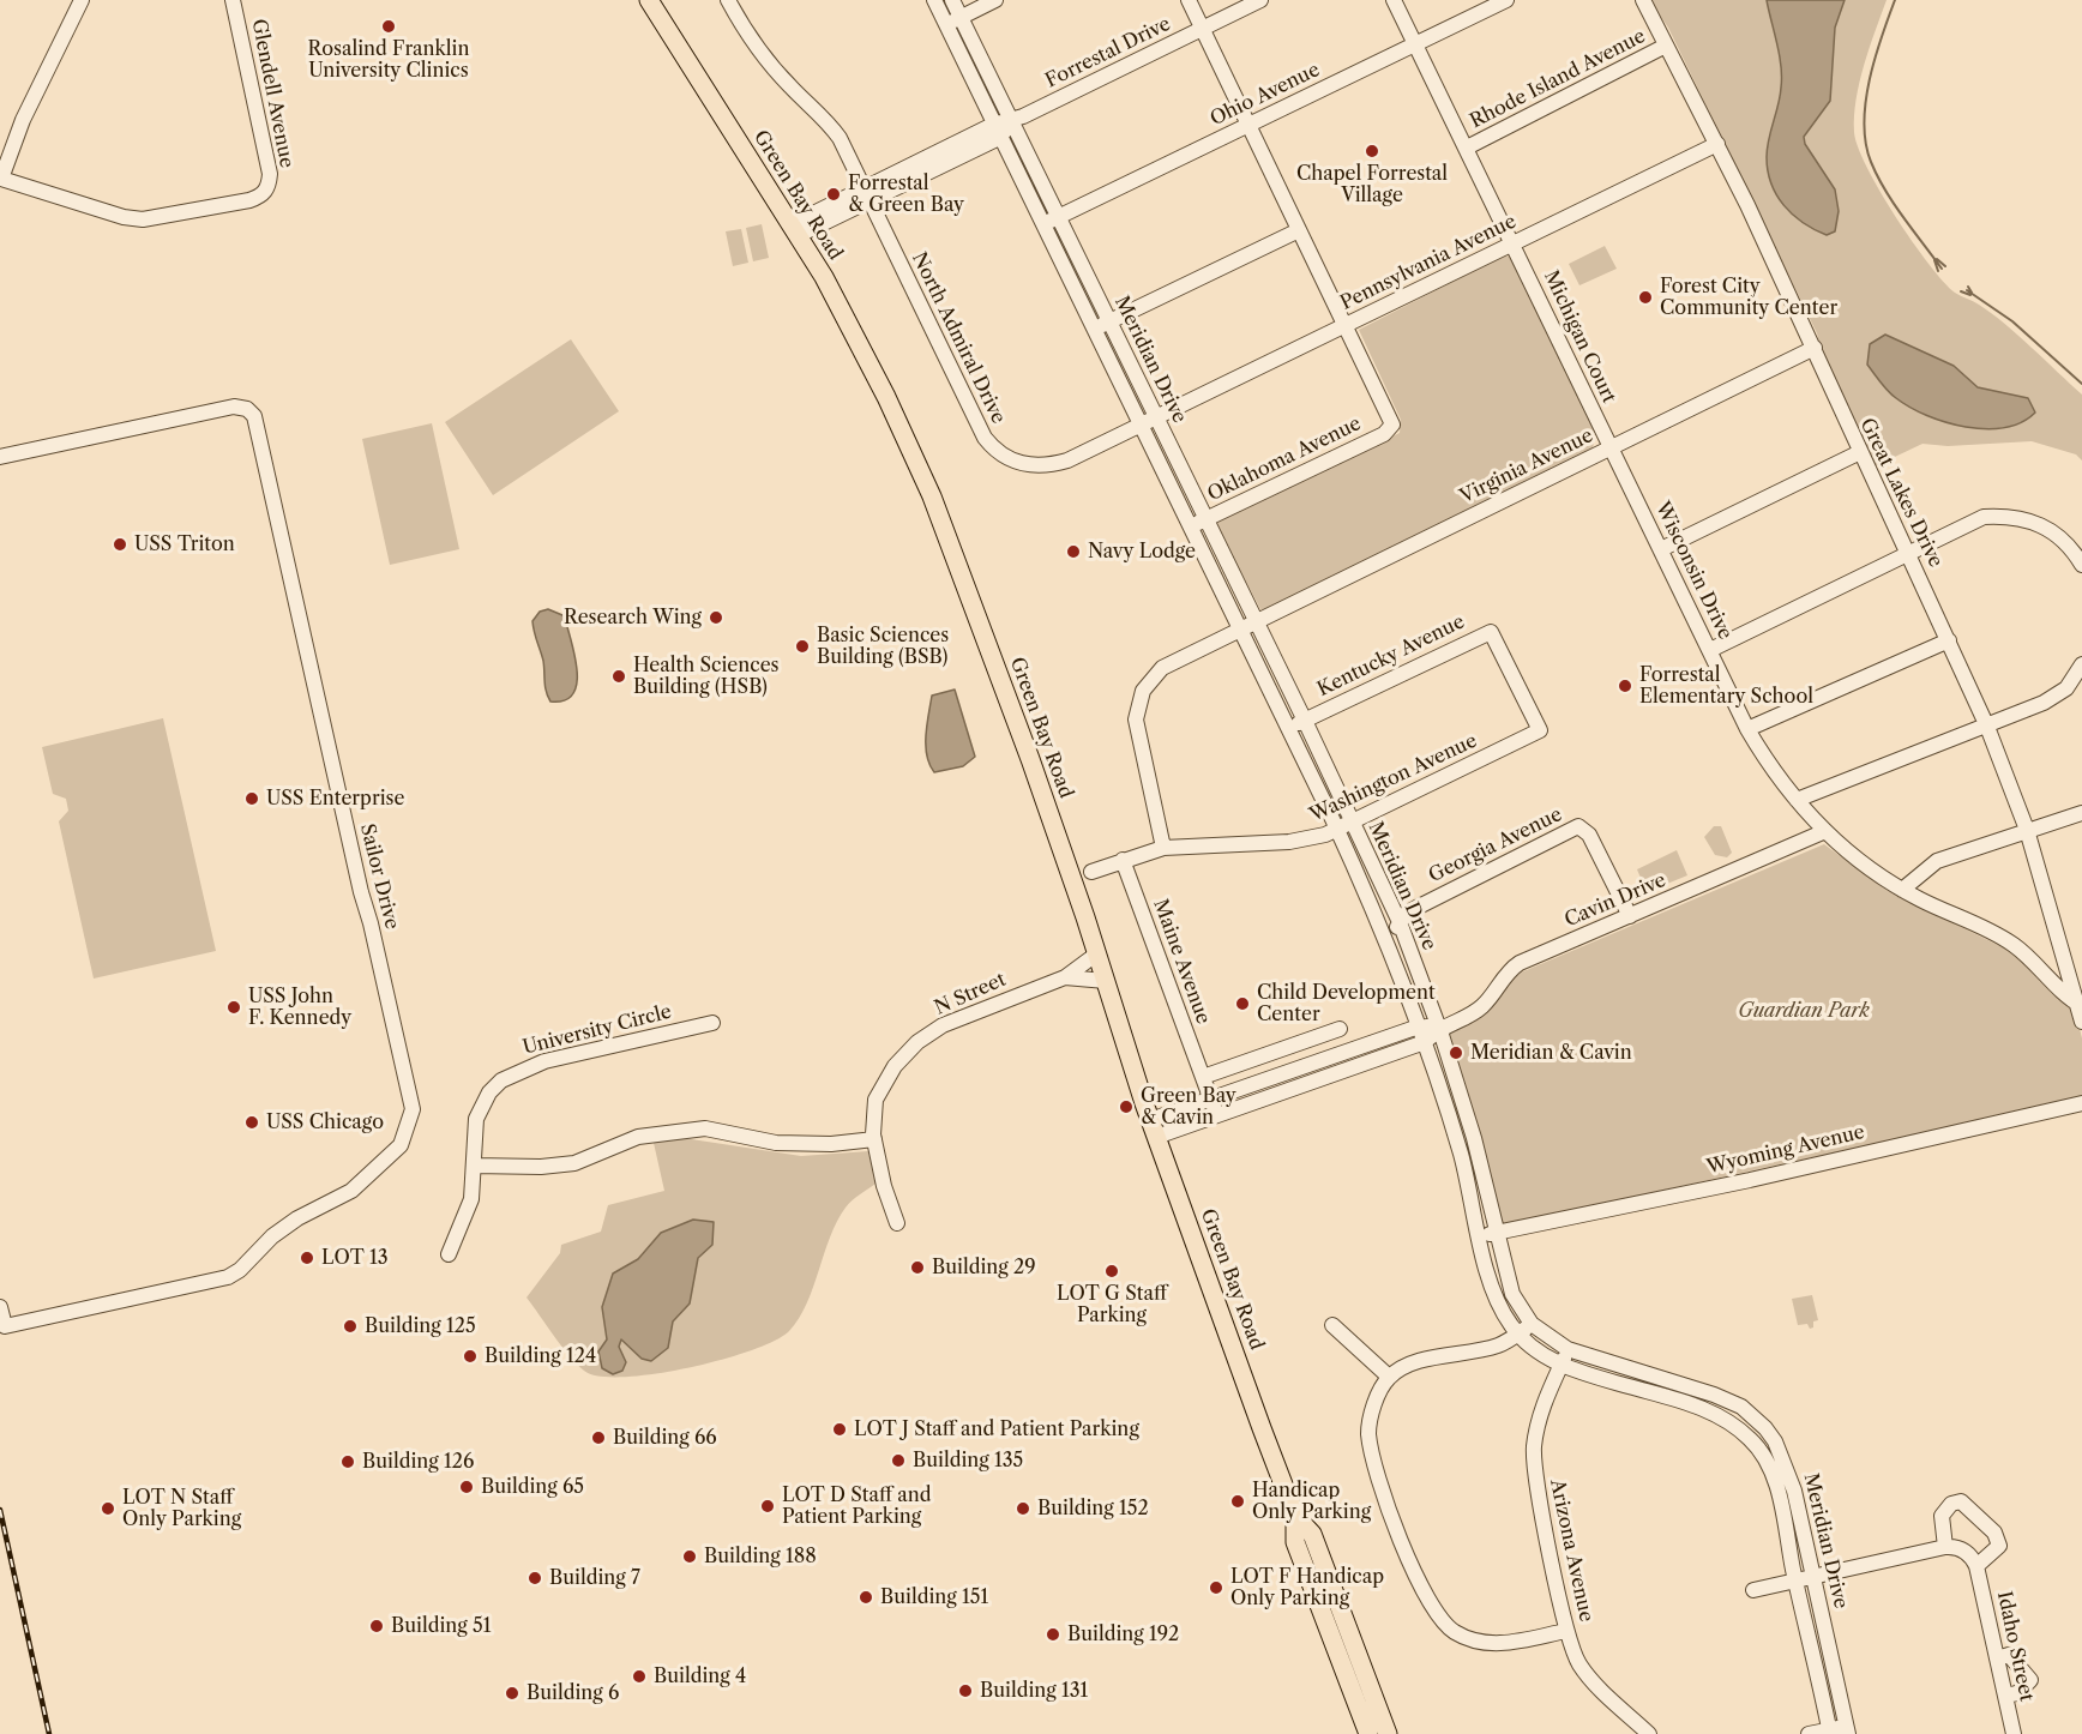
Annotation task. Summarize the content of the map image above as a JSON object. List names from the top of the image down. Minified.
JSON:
{"streets":{"main road":["Green Bay Road"],"street":["Forrestal Drive","Rhode Island Avenue","Glendell Avenue","Ohio Avenue","Pennsylvania Avenue","Michigan Court","North Admiral Drive","Meridian Drive","Oklahoma Avenue","Virginia Avenue","Great Lakes Drive","Wisconsin Drive","Kentucky Avenue","Washington Avenue","Georgia Avenue","Sailor Drive","Cavin Drive","Maine Avenue","N Street","University Circle","Wyoming Avenue","Arizona Avenue","Idaho Street"]},"crossings":[["Forrestal Drive","Green Bay Road"],["Forrestal Drive","North Admiral Drive"],["Forrestal Drive","Meridian Drive"],["Rhode Island Avenue","Great Lakes Drive"],["Ohio Avenue","Meridian Drive"],["Green Bay Road","Cavin Drive"],["Green Bay Road","N Street"],["Pennsylvania Avenue","Michigan Court"],["Pennsylvania Avenue","North Admiral Drive"],["Pennsylvania Avenue","Meridian Drive"],["Pennsylvania Avenue","Oklahoma Avenue"],["Pennsylvania Avenue","Great Lakes Drive"],["Michigan Court","Virginia Avenue"],["Michigan Court","Wisconsin Drive"],["North Admiral Drive","Meridian Drive"],["Meridian Drive","Oklahoma Avenue"],["Meridian Drive","Virginia Avenue"],["Meridian Drive","Kentucky Avenue"],["Meridian Drive","Washington Avenue"],["Meridian Drive","Georgia Avenue"],["Meridian Drive","Cavin Drive"],["Meridian Drive","Wyoming Avenue"],["Meridian Drive","Arizona Avenue"],["Virginia Avenue","Great Lakes Drive"],["Virginia Avenue","Wisconsin Drive"],["Virginia Avenue","Washington Avenue"],["Great Lakes Drive","Wisconsin Drive"],["Wisconsin Drive","Cavin Drive"],["Kentucky Avenue","Washington Avenue"],["Washington Avenue","Maine Avenue"],["Georgia Avenue","Cavin Drive"],["Cavin Drive","Maine Avenue"]],"parks":["Guardian Park"],"places":["Rosalind Franklin University Clinics","Chapel Forrestal Village","Forrestal & Green Bay","Forest City Community Center","USS Triton","Navy Lodge","Research Wing","Basic Sciences Building (BSB)","Health Sciences Building (HSB)","Forrestal Elementary School","USS Enterprise","Child Development Center","USS John F. Kennedy","Meridian & Cavin","Green Bay & Cavin","USS Chicago","LOT 13","Building 29","LOT G Staff Parking","Building 125","Building 124","LOT J Staff and Patient Parking","Building 66","Building 135","Building 126","Building 65","Handicap Only Parking","LOT D Staff and Patient Parking","LOT N Staff Only Parking","Building 152","Building 188","Building 7","LOT F Handicap Only Parking","Building 151","Building 51","Building 192","Building 4","Building 131","Building 6"]}
